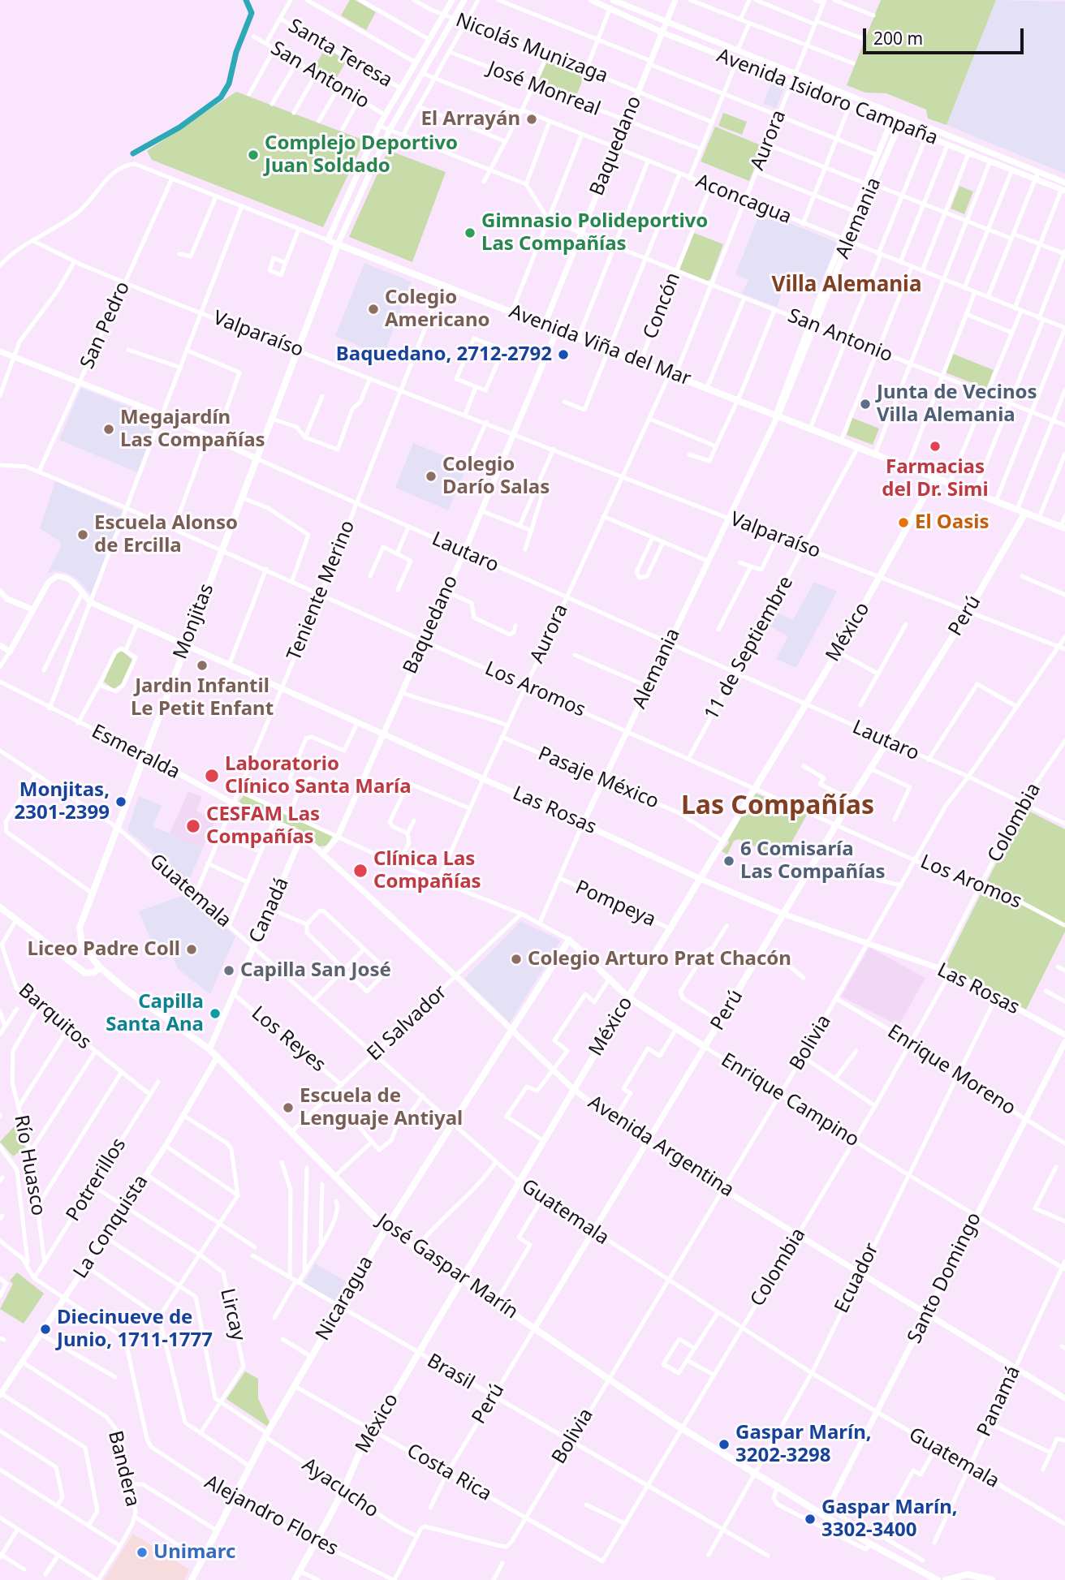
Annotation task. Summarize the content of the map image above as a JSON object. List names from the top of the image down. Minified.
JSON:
{"streets":{"main road":["Avenida Viña del Mar","Perú","Monjitas","México","Enrique Campino","José Gaspar Marín","Nicaragua"],"street":["Nicolás Munizaga","Santa Teresa","San Antonio","José Monreal","Avenida Isidoro Campaña","Aurora","Baquedano","Aconcagua","Alemania","Concón","San Pedro","Valparaíso","Lautaro","Teniente Merino","11 de Septiembre","Los Aromos","Esmeralda","Pasaje México","Las Rosas","Colombia","Guatemala","Pompeya","Canadá","Barquitos","El Salvador","Los Reyes","Bolivia","Enrique Moreno","Avenida Argentina","Río Huasco","Potrerillos","La Conquista","Ecuador","Santo Domingo","Lircay","Brasil","Panamá","Bandera","Costa Rica","Ayacucho","Alejandro Flores"]},"crossings":[["Nicolás Munizaga","Baquedano"],["San Antonio","Aurora"],["San Antonio","Baquedano"],["San Antonio","Alemania"],["San Antonio","Concón"],["José Monreal","Baquedano"],["Avenida Isidoro Campaña","Aurora"],["Avenida Isidoro Campaña","Baquedano"],["Avenida Isidoro Campaña","Alemania"],["Aurora","Aconcagua"],["Aurora","Valparaíso"],["Aurora","Avenida Viña del Mar"],["Aurora","Lautaro"],["Aurora","Los Aromos"],["Aurora","Pasaje México"],["Aurora","Las Rosas"],["Aurora","Enrique Campino"],["Baquedano","Aconcagua"],["Baquedano","Valparaíso"],["Baquedano","Avenida Viña del Mar"],["Baquedano","Lautaro"],["Baquedano","Los Aromos"],["Baquedano","Las Rosas"],["Baquedano","Enrique Campino"],["Baquedano","Avenida Argentina"],["Aconcagua","Alemania"],["Aconcagua","Concón"],["Alemania","Valparaíso"],["Alemania","Avenida Viña del Mar"],["Alemania","Lautaro"],["Alemania","Los Aromos"],["Alemania","Pasaje México"],["Alemania","Las Rosas"],["Alemania","Pompeya"],["Alemania","Enrique Campino"],["Concón","Avenida Viña del Mar"],["San Pedro","Valparaíso"],["San Pedro","Avenida Viña del Mar"],["San Pedro","Lautaro"],["San Pedro","Los Aromos"],["Valparaíso","Avenida Viña del Mar"],["Valparaíso","Teniente Merino"],["Valparaíso","Perú"],["Valparaíso","Monjitas"],["Valparaíso","México"],["Valparaíso","11 de Septiembre"],["Valparaíso","Bolivia"],["Avenida Viña del Mar","Teniente Merino"],["Avenida Viña del Mar","Perú"],["Avenida Viña del Mar","Monjitas"],["Avenida Viña del Mar","México"],["Avenida Viña del Mar","11 de Septiembre"],["Lautaro","Teniente Merino"],["Lautaro","Perú"],["Lautaro","Monjitas"],["Lautaro","México"],["Lautaro","11 de Septiembre"],["Lautaro","Colombia"],["Lautaro","Bolivia"],["Teniente Merino","Los Aromos"],["Teniente Merino","Esmeralda"],["Teniente Merino","Las Rosas"],["Teniente Merino","Guatemala"],["Teniente Merino","Enrique Campino"],["Perú","Los Aromos"],["Perú","Las Rosas"],["Perú","Guatemala"],["Perú","Enrique Campino"],["Perú","Avenida Argentina"],["Perú","José Gaspar Marín"],["Perú","Brasil"],["Perú","Costa Rica"],["Monjitas","Los Aromos"],["Monjitas","Esmeralda"],["Monjitas","Las Rosas"],["Monjitas","Guatemala"],["Monjitas","José Gaspar Marín"],["México","Los Aromos"],["México","Pasaje México"],["México","Las Rosas"],["México","Guatemala"],["México","Pompeya"],["México","Enrique Campino"],["México","Avenida Argentina"],["México","José Gaspar Marín"],["México","Brasil"],["México","Costa Rica"],["México","Ayacucho"],["México","Alejandro Flores"],["11 de Septiembre","Los Aromos"],["Los Aromos","Colombia"],["Los Aromos","Bolivia"],["Esmeralda","Canadá"],["Esmeralda","Avenida Argentina"],["Las Rosas","Colombia"],["Las Rosas","Bolivia"],["Las Rosas","Ecuador"],["Colombia","Guatemala"],["Colombia","Enrique Moreno"],["Colombia","Enrique Campino"],["Colombia","Avenida Argentina"],["Colombia","José Gaspar Marín"],["Colombia","Brasil"],["Colombia","Costa Rica"],["Guatemala","Canadá"],["Guatemala","El Salvador"],["Guatemala","Bolivia"],["Guatemala","Ecuador"],["Guatemala","Santo Domingo"],["Guatemala","Nicaragua"],["Guatemala","Panamá"],["Canadá","Los Reyes"],["Canadá","Avenida Argentina"],["Canadá","José Gaspar Marín"],["Barquitos","Río Huasco"],["Barquitos","Potrerillos"],["El Salvador","Los Reyes"],["El Salvador","Enrique Campino"],["El Salvador","Avenida Argentina"],["El Salvador","José Gaspar Marín"],["Bolivia","Enrique Moreno"],["Bolivia","Enrique Campino"],["Bolivia","Avenida Argentina"],["Bolivia","José Gaspar Marín"],["Bolivia","Brasil"],["Bolivia","Costa Rica"],["Bolivia","Ayacucho"],["Enrique Moreno","Ecuador"],["Enrique Moreno","Santo Domingo"],["Enrique Campino","Ecuador"],["Enrique Campino","Santo Domingo"],["Enrique Campino","Nicaragua"],["Enrique Campino","Panamá"],["Avenida Argentina","Ecuador"],["Avenida Argentina","Santo Domingo"],["Avenida Argentina","Nicaragua"],["Avenida Argentina","Panamá"],["Río Huasco","Potrerillos"],["Potrerillos","Lircay"],["Potrerillos","Alejandro Flores"],["La Conquista","José Gaspar Marín"],["La Conquista","Lircay"],["La Conquista","Bandera"],["La Conquista","Alejandro Flores"],["José Gaspar Marín","Ecuador"],["José Gaspar Marín","Santo Domingo"],["José Gaspar Marín","Nicaragua"],["Ecuador","Brasil"],["Nicaragua","Brasil"],["Nicaragua","Costa Rica"],["Nicaragua","Ayacucho"],["Nicaragua","Alejandro Flores"],["Lircay","Ayacucho"]],"districts":["Villa Alemania","Las Compañías"],"places":["El Arrayán","Complejo Deportivo Juan Soldado","Gimnasio Polideportivo Las Compañías","Colegio Americano","Baquedano, 2712-2792","Junta de Vecinos Villa Alemania","Megajardín Las Compañías","Farmacias del Dr. Simi","Colegio Darío Salas","El Oasis","Escuela Alonso de Ercilla","Jardin Infantil Le Petit Enfant","Laboratorio Clínico Santa María","Monjitas, 2301-2399","CESFAM Las Compañías","6 Comisaría Las Compañías","Clínica Las Compañías","Liceo Padre Coll","Colegio Arturo Prat Chacón","Capilla San José","Capilla Santa Ana","Escuela de Lenguaje Antiyal","Diecinueve de Junio, 1711-1777","Gaspar Marín, 3202-3298","Gaspar Marín, 3302-3400","Unimarc"],"scale_bar":"200 m"}
